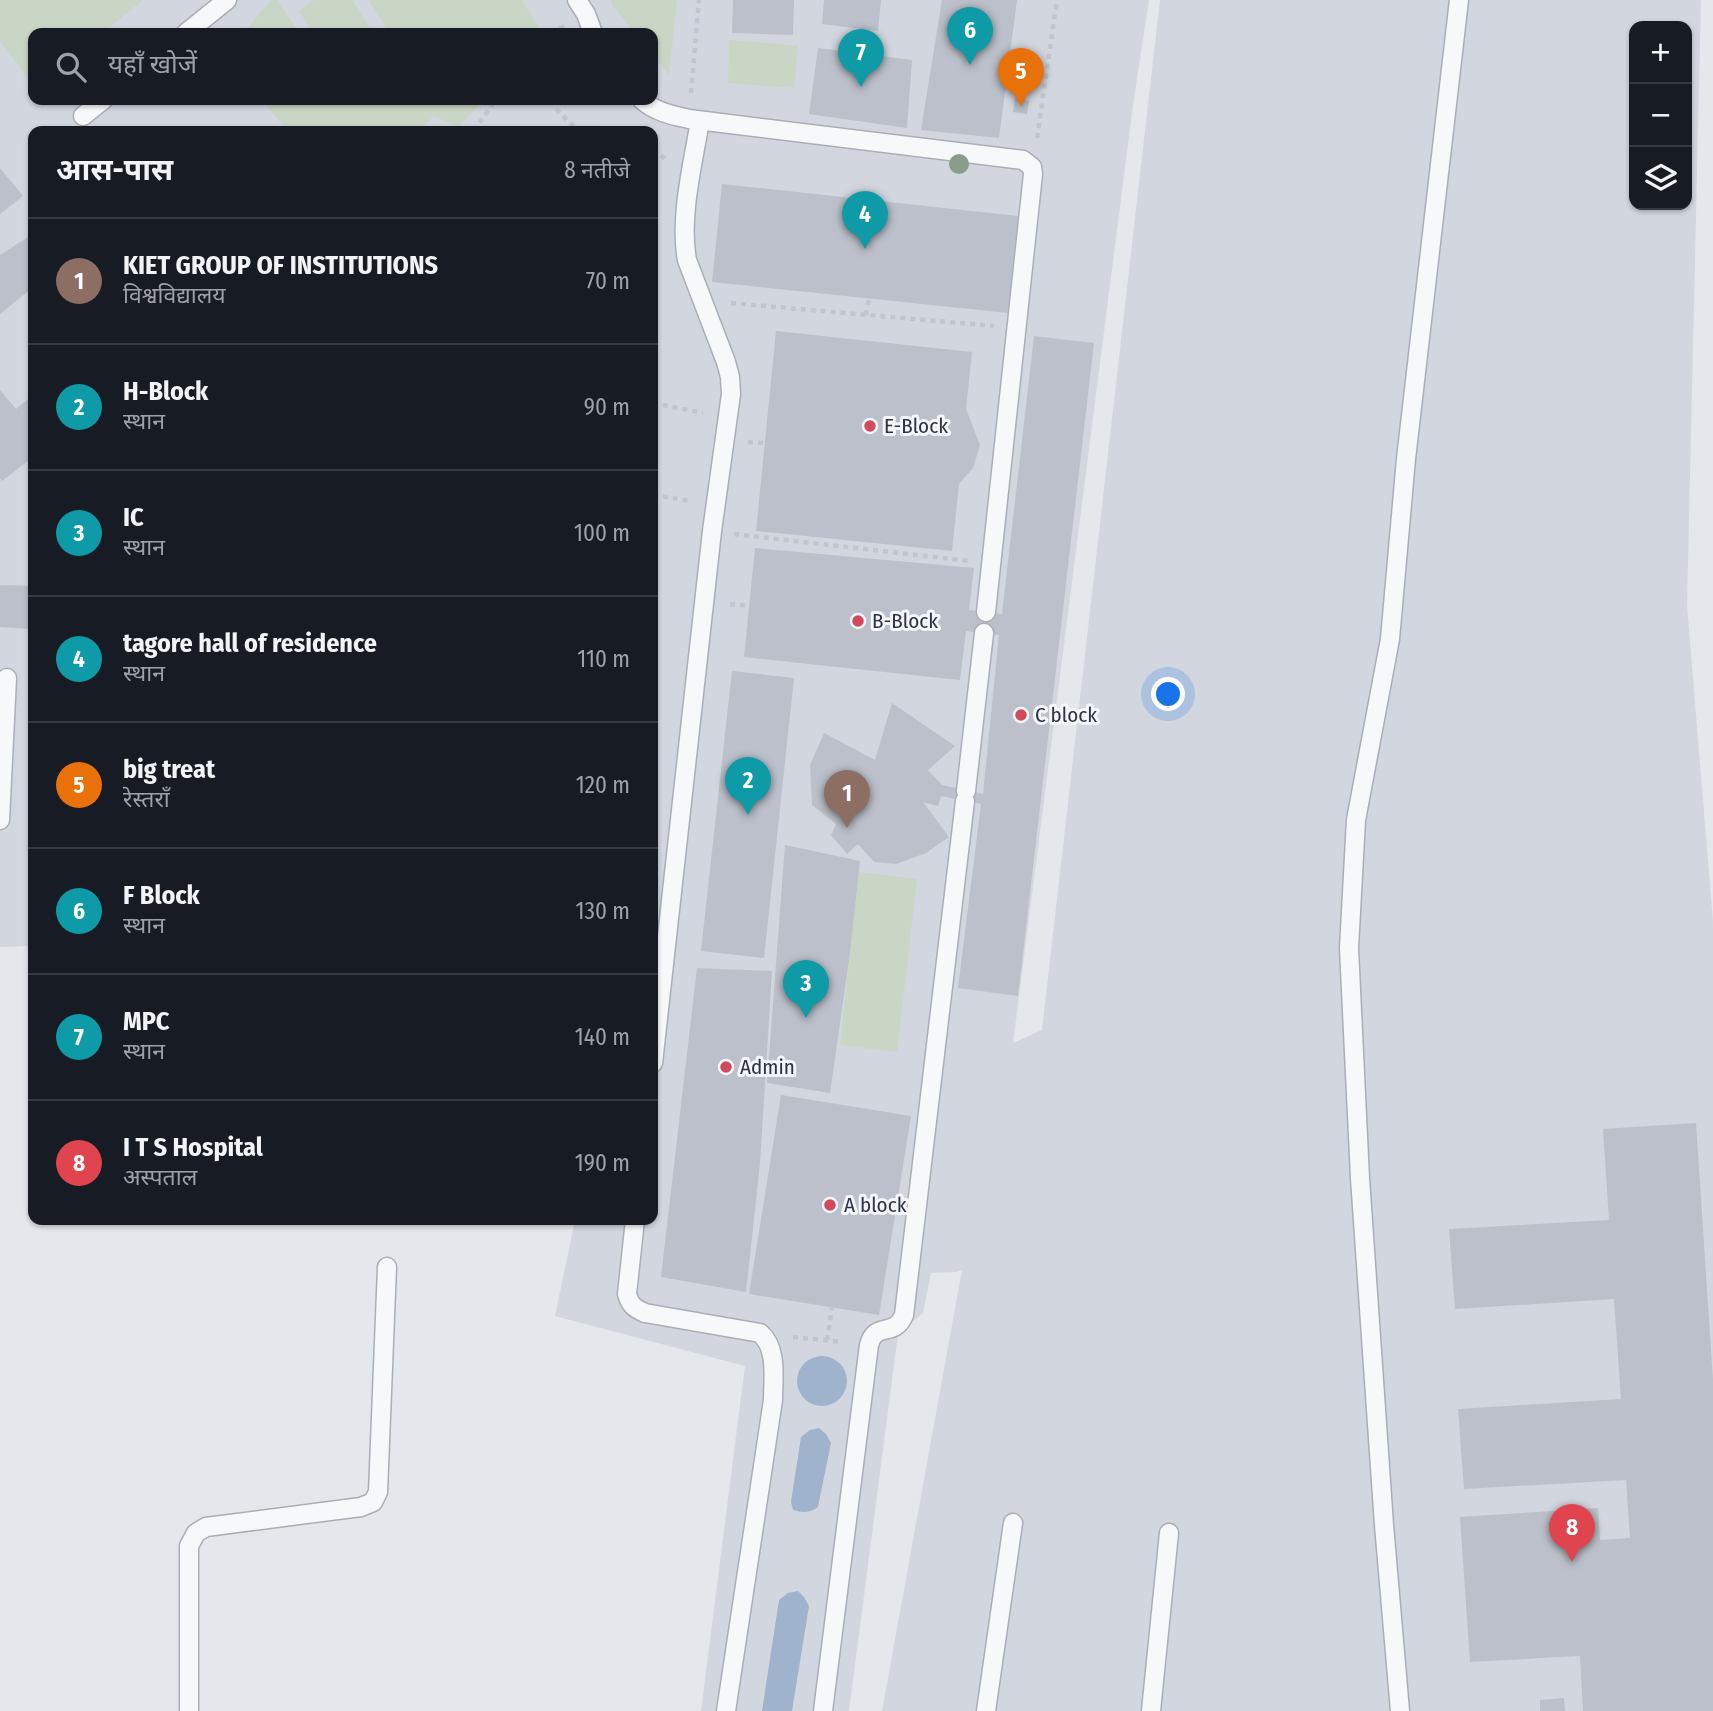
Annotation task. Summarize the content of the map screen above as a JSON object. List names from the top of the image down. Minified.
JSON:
{"places":["E-Block","B-Block","C block","Admin","A block"],"page":{"pins":["6","7","5","4","2","1","3","8"],"map_buttons":["+","−"],"search":"यहाँ खोजें","heading":["आस-पास","8 नतीजे"],"list":[{"mark":"1","name":"KIET GROUP OF INSTITUTIONS","note":"विश्वविद्यालय","value":"70 m"},{"mark":"2","name":"H-Block","note":"स्थान","value":"90 m"},{"mark":"3","name":"IC","note":"स्थान","value":"100 m"},{"mark":"4","name":"tagore hall of residence","note":"स्थान","value":"110 m"},{"mark":"5","name":"big treat","note":"रेस्तराँ","value":"120 m"},{"mark":"6","name":"F Block","note":"स्थान","value":"130 m"},{"mark":"7","name":"MPC","note":"स्थान","value":"140 m"},{"mark":"8","name":"I T S Hospital","note":"अस्पताल","value":"190 m"}]}}
